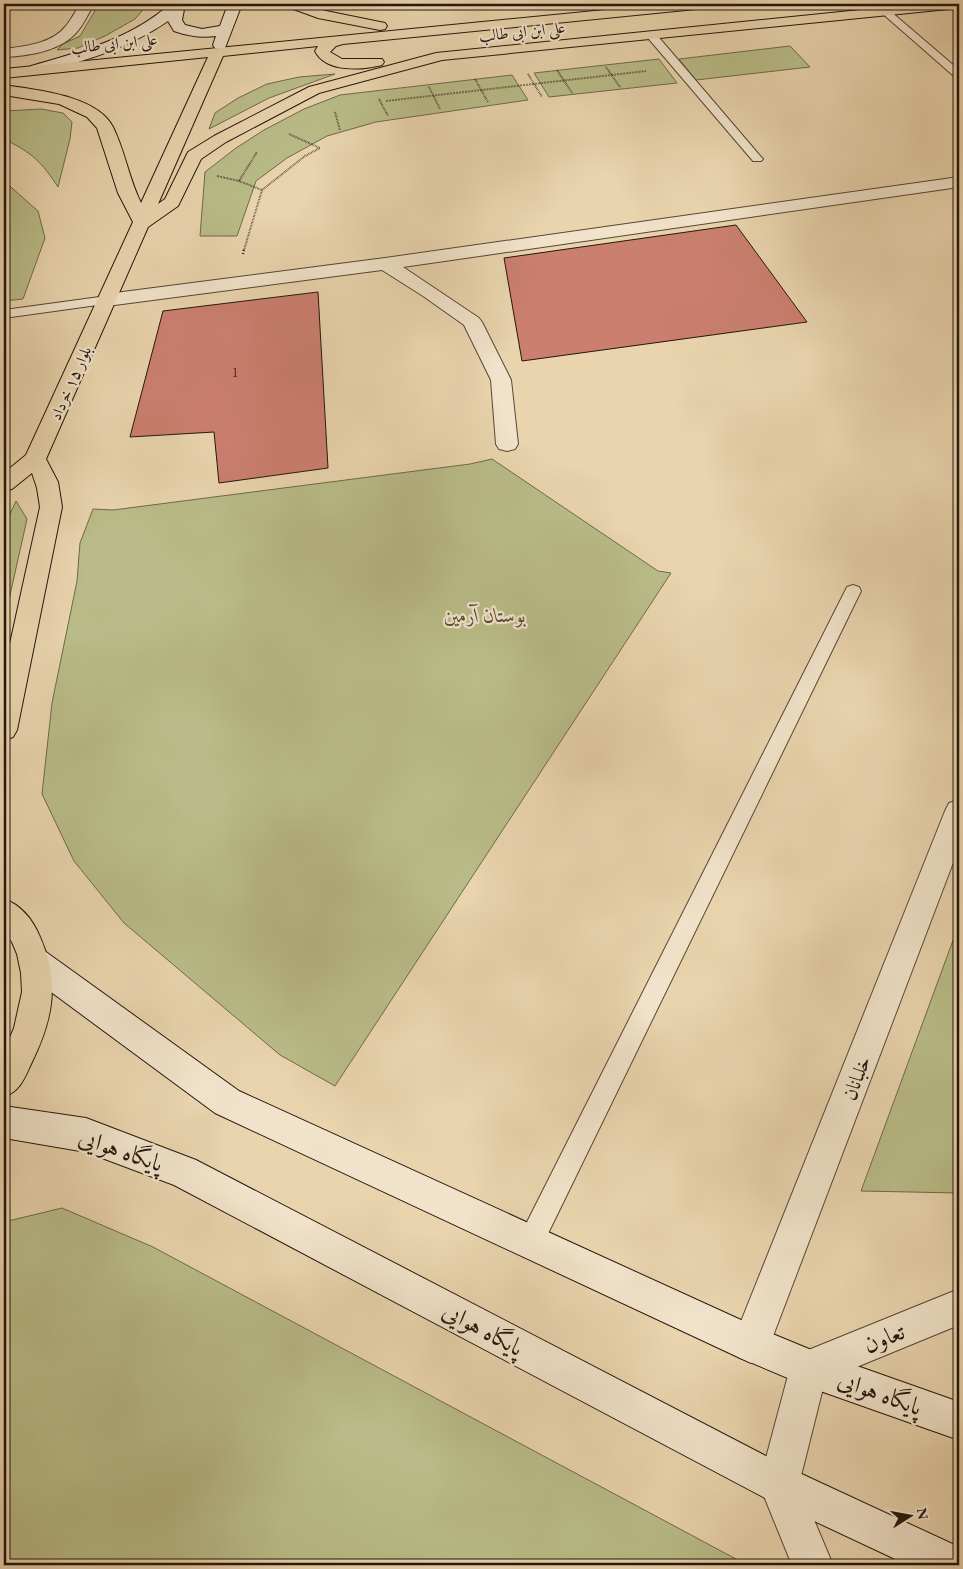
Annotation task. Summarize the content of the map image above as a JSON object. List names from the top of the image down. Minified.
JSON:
{"streets":{"main road":["علی ابن ابی طالب","بلوار ۱۵ خرداد"],"street":["خلبانان","پایگاه هوایی","تعاون"]},"crossings":[["علی ابن ابی طالب","بلوار ۱۵ خرداد"],["خلبانان","پایگاه هوایی"],["پایگاه هوایی","تعاون"]],"parks":["بوستان آرمین"],"house_numbers":["1"],"north":"right"}
